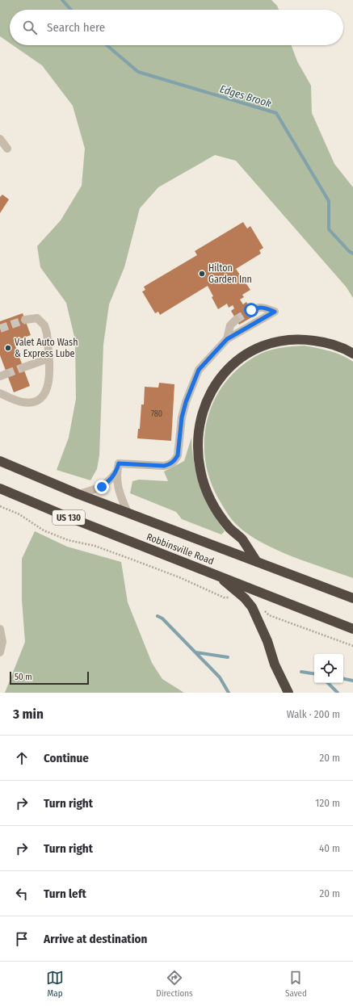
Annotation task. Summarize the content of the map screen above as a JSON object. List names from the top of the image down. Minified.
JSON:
{"streets":{"highway":["US 130","Robbinsville Road"]},"water":["Edges Brook"],"places":["Hilton Garden Inn","Valet Auto Wash & Express Lube"],"house_numbers":["780"],"scale_bar":"50 m","page":{"search":"Search here","scale":"50 m","heading":["3 min","Walk · 200 m"],"list":[["Continue","20 m"],["Turn right","120 m"],["Turn right","40 m"],["Turn left","20 m"],"Arrive at destination"],"nav":["Map","Directions","Saved"]}}
